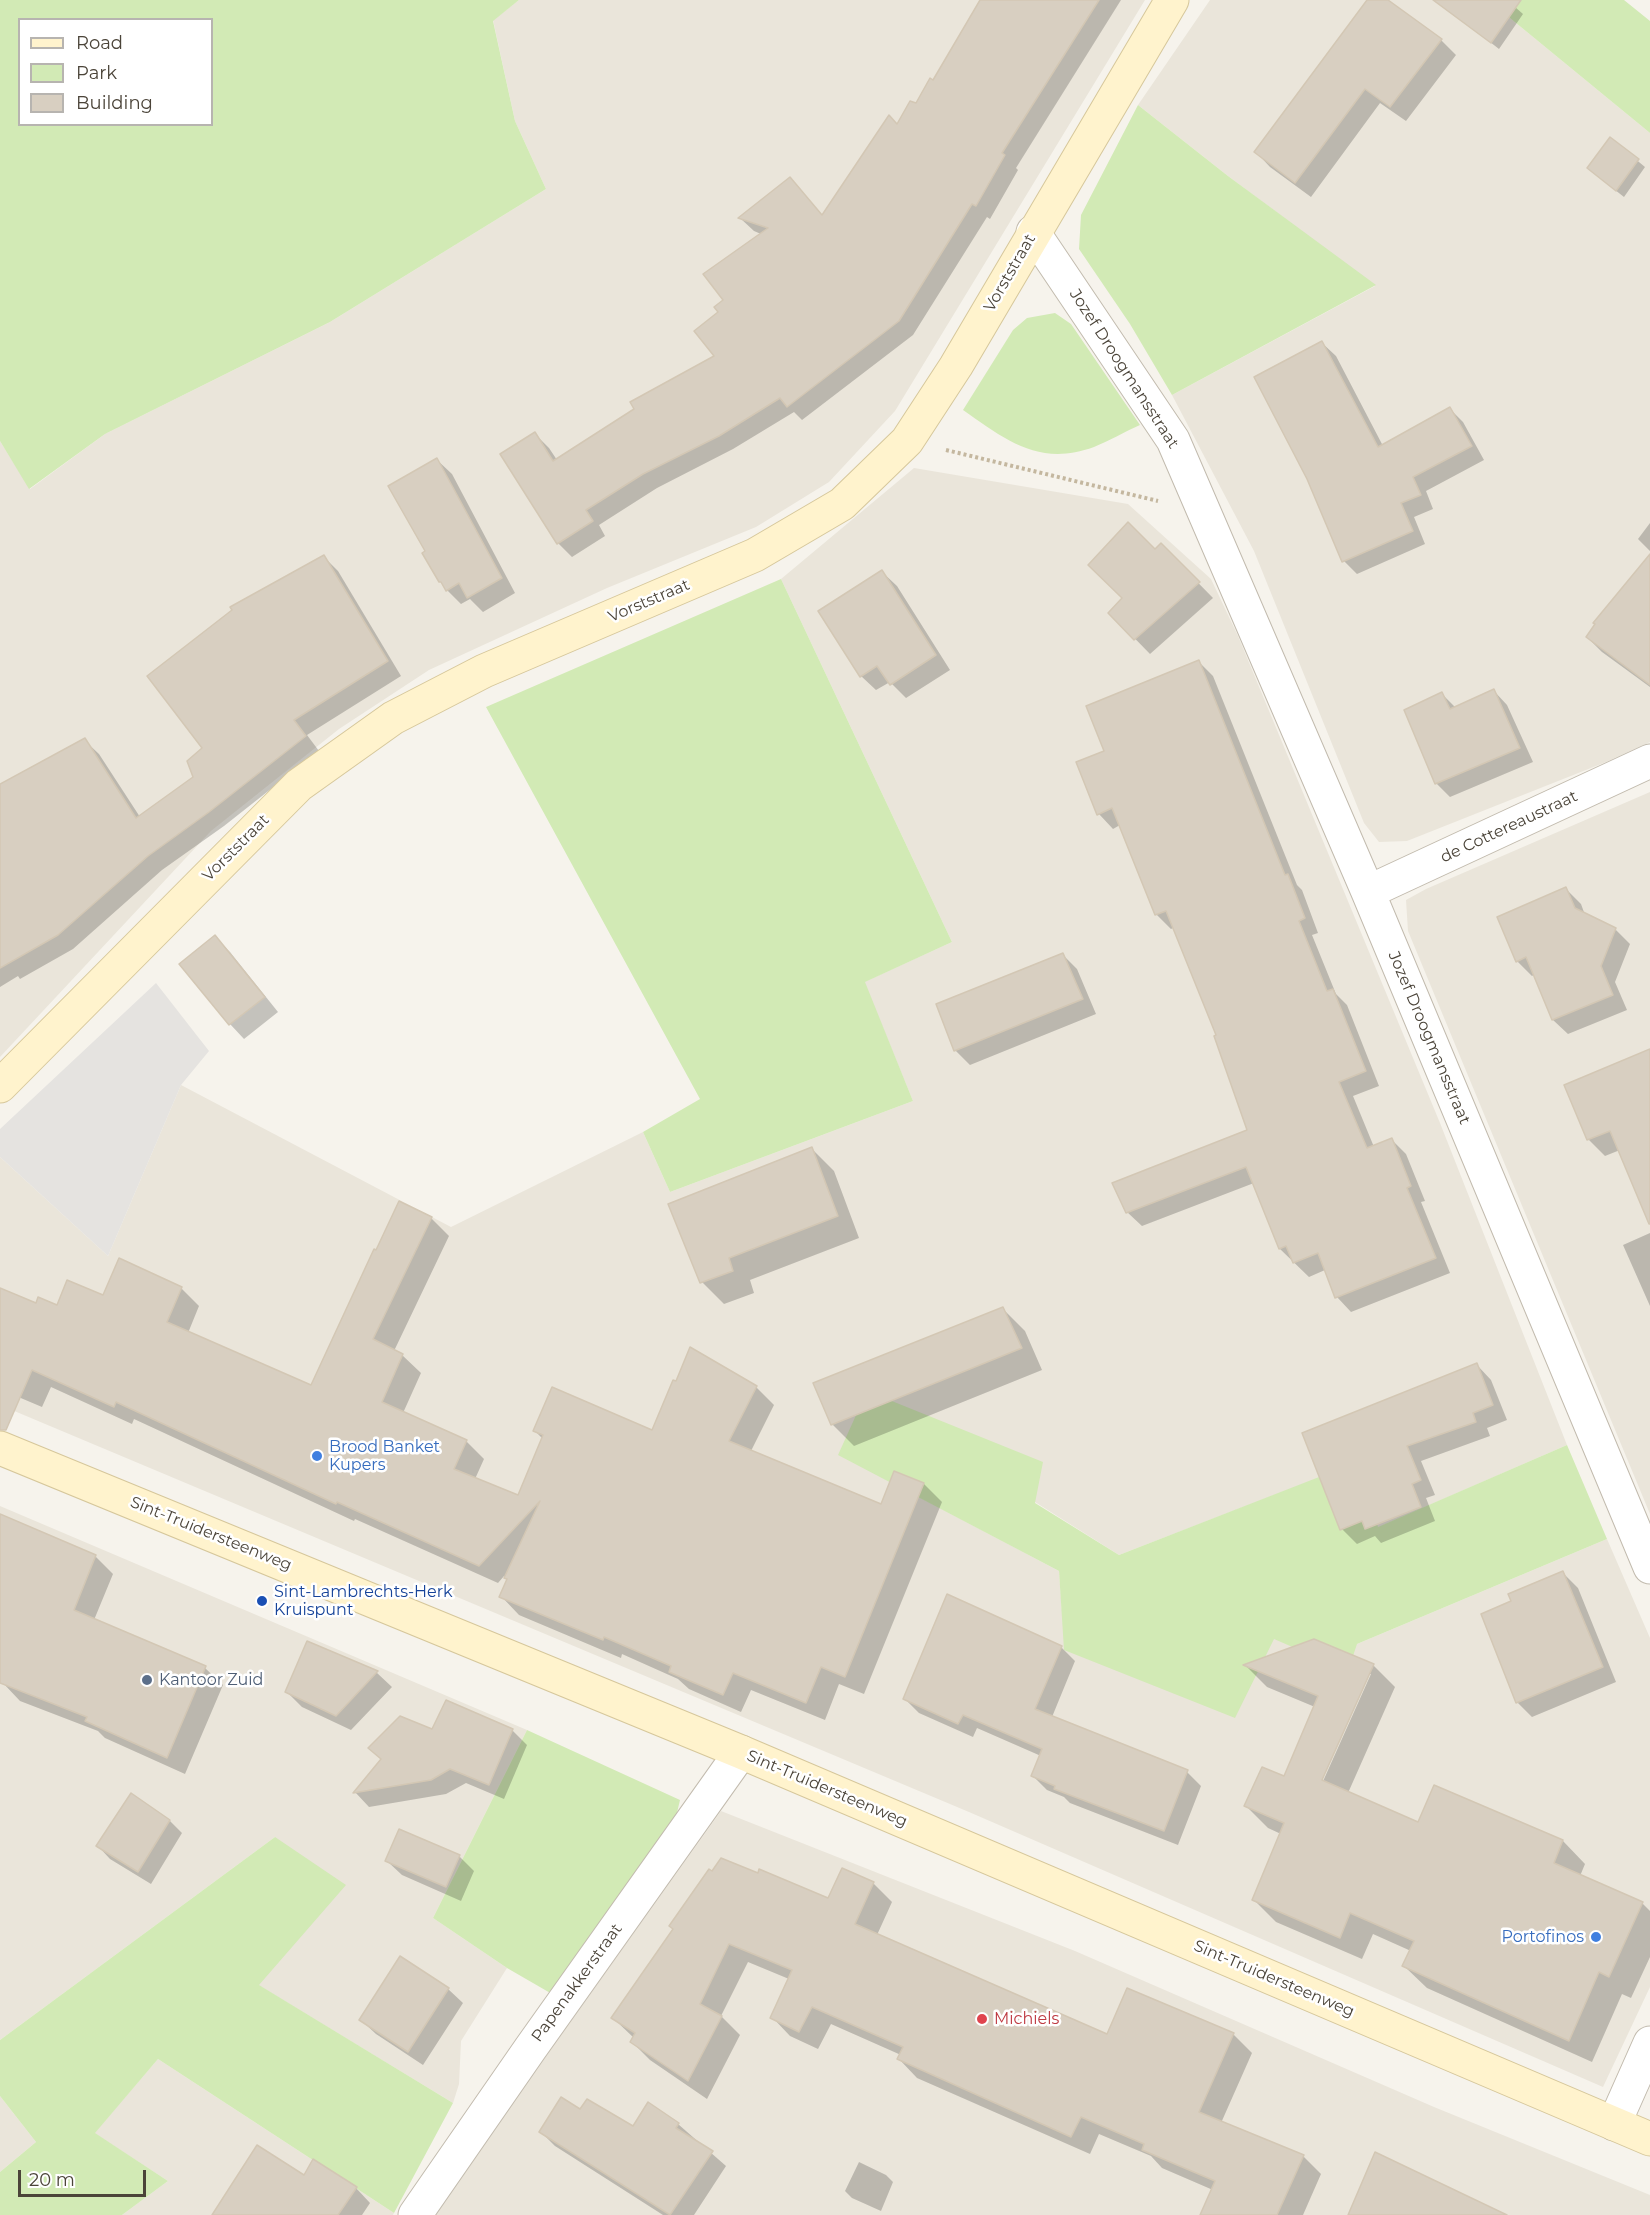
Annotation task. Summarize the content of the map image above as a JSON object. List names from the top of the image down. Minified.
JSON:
{"streets":{"main road":["Vorststraat","Sint-Truidersteenweg"],"street":["Jozef Droogmansstraat","de Cottereaustraat","Papenakkerstraat"]},"crossings":[["Vorststraat","Jozef Droogmansstraat"],["Jozef Droogmansstraat","de Cottereaustraat"],["Sint-Truidersteenweg","Papenakkerstraat"]],"places":["Brood Banket Kupers","Sint-Lambrechts-Herk Kruispunt","Kantoor Zuid","Portofinos","Michiels"],"legend":["Road","Park","Building"],"scale_bar":"20 m"}
